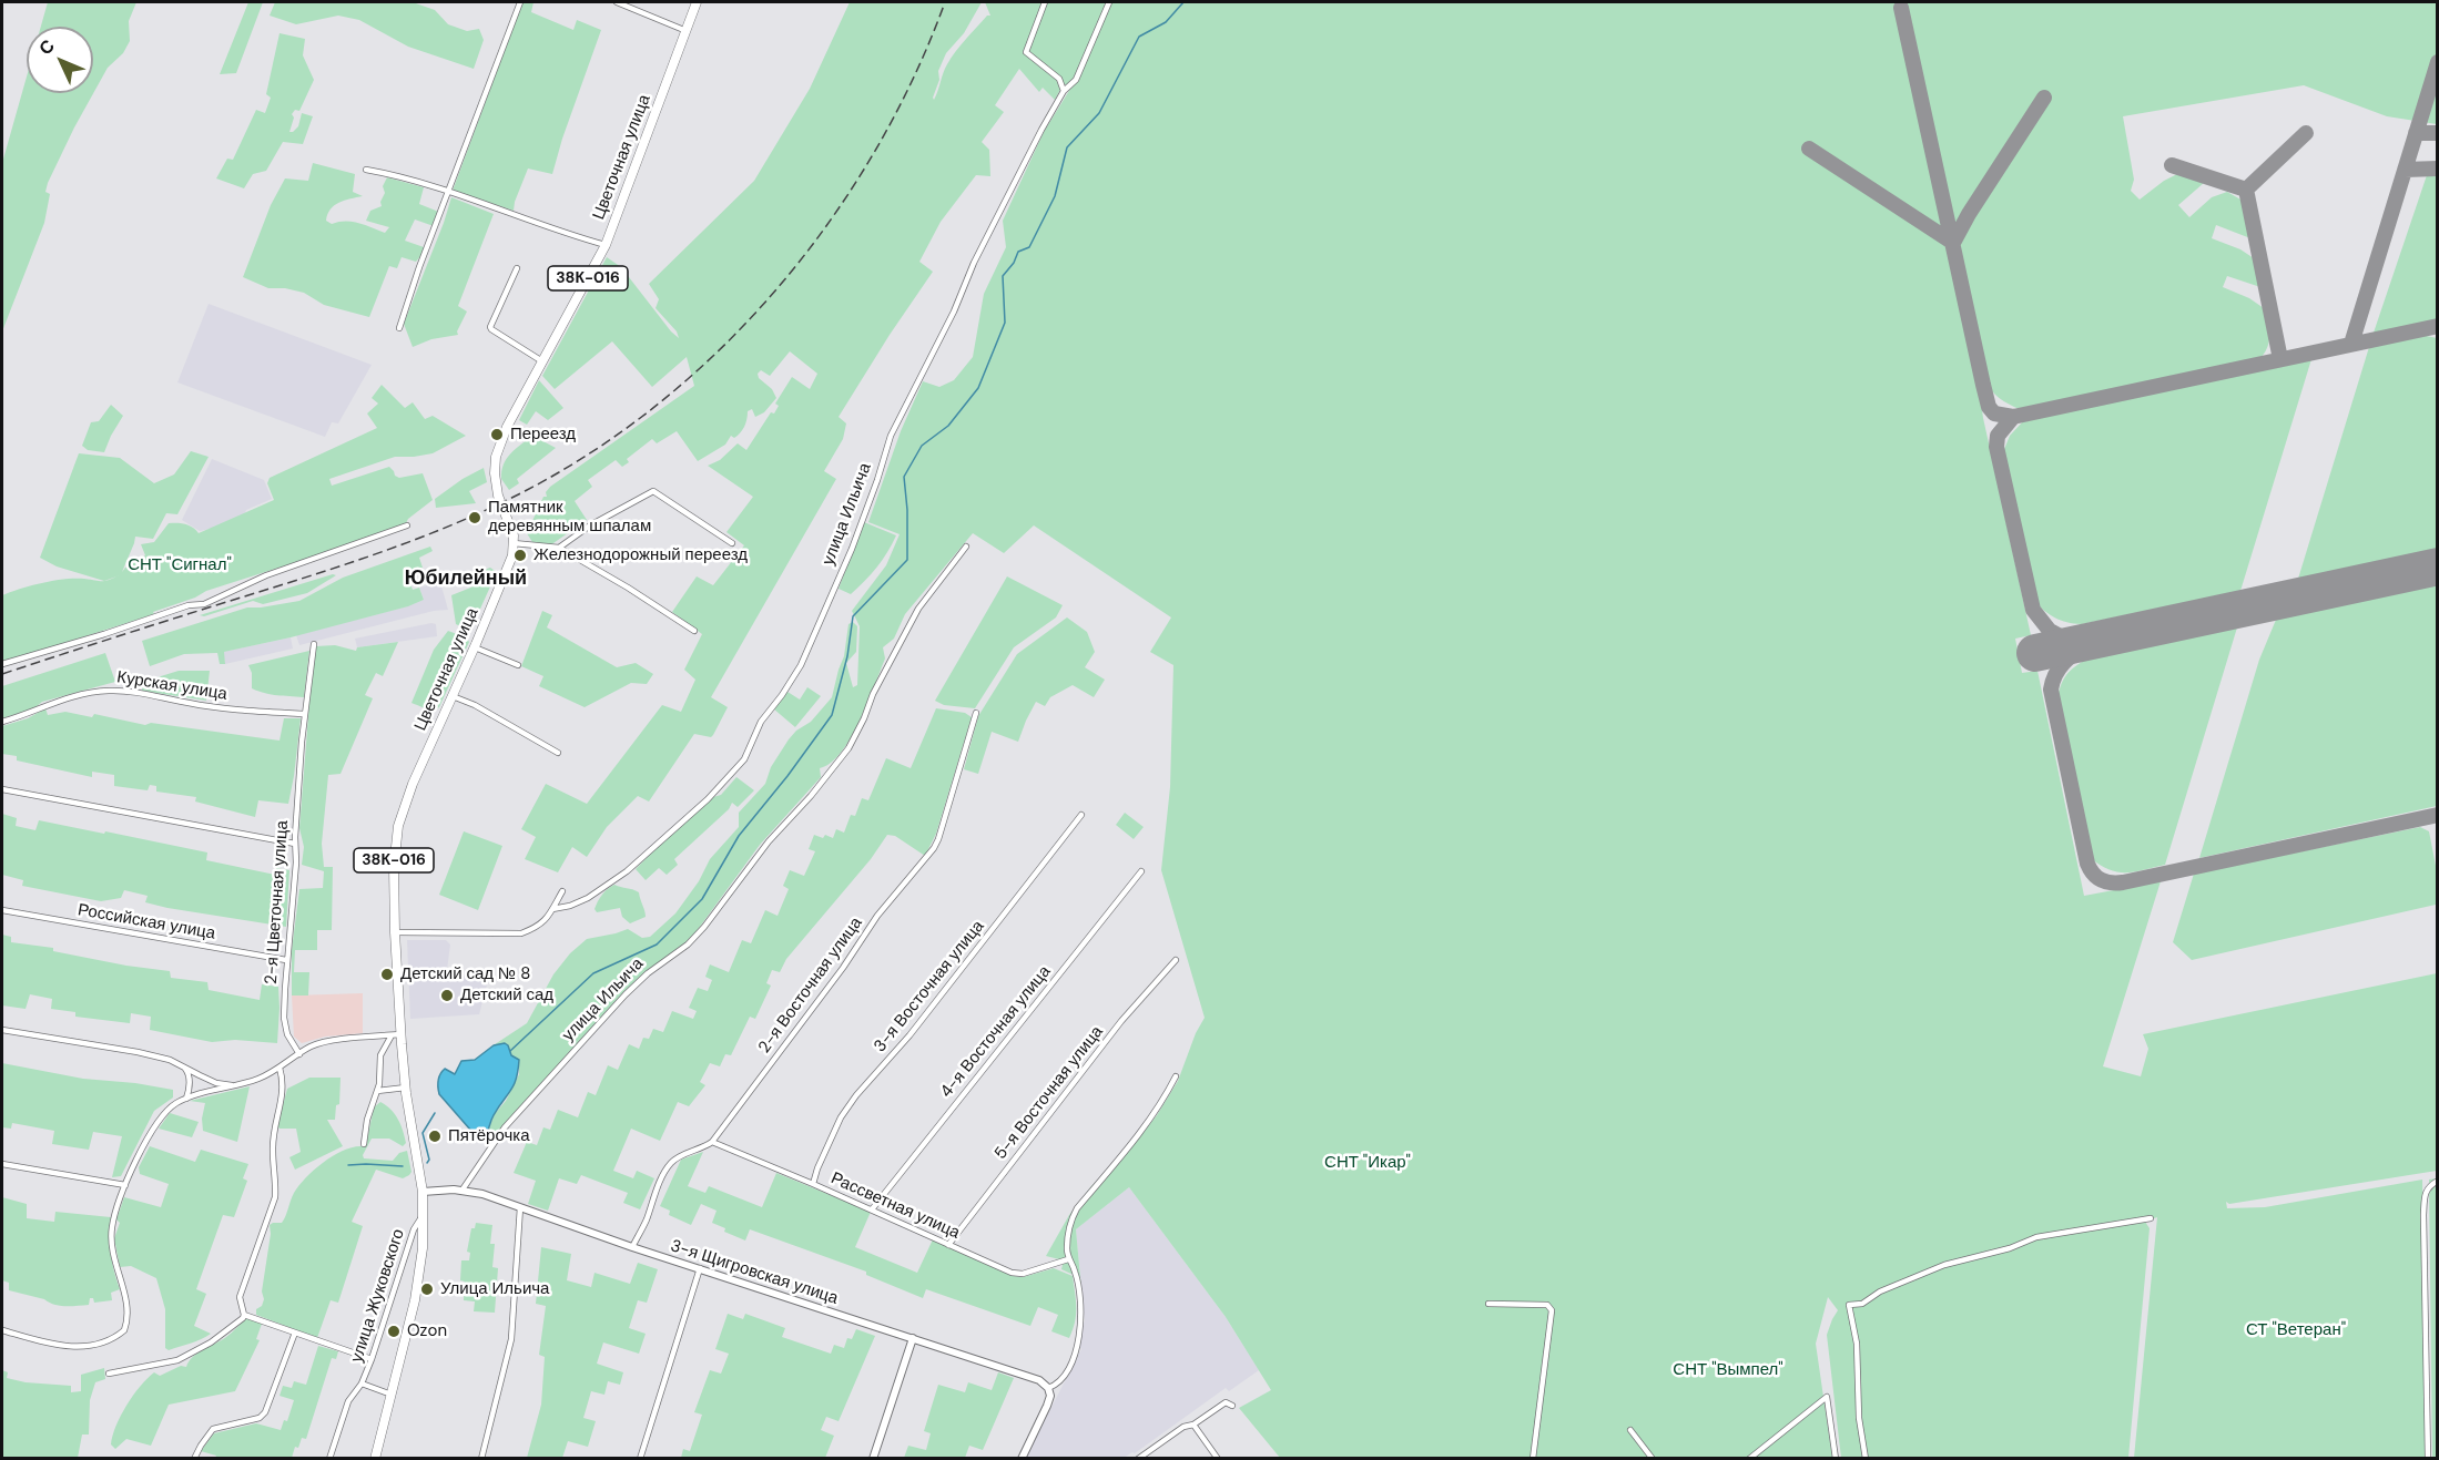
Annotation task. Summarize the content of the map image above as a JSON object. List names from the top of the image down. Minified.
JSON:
{"streets":{"main road":["Цветочная улица","38К-016"],"street":["улица Ильича","Курская улица","2-я Цветочная улица","Российская улица","2-я Восточная улица","3-я Восточная улица","4-я Восточная улица","5-я Восточная улица","Рассветная улица","3-я Щигровская улица","улица Жуковского"]},"crossings":[["Цветочная улица","улица Ильича"],["улица Ильича","3-я Щигровская улица"],["Курская улица","2-я Цветочная улица"],["2-я Цветочная улица","Российская улица"],["2-я Восточная улица","Рассветная улица"],["2-я Восточная улица","3-я Щигровская улица"],["3-я Восточная улица","Рассветная улица"],["4-я Восточная улица","Рассветная улица"],["5-я Восточная улица","Рассветная улица"]],"districts":["Юбилейный"],"parks":["СНТ \"Сигнал\"","СНТ \"Икар\"","СТ \"Ветеран\"","СНТ \"Вымпел\""],"places":["Переезд","Памятник деревянным шпалам","Железнодорожный переезд","Детский сад № 8","Детский сад","Пятёрочка","Улица Ильича","Ozon"],"north":"top left"}
